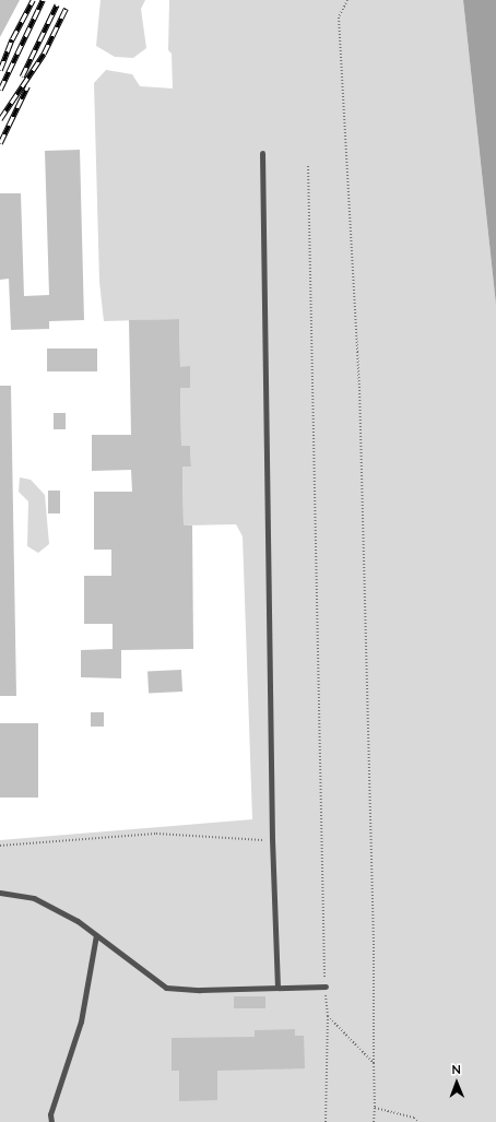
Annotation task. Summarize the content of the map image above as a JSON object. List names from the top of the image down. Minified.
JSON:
{"north":"top"}
